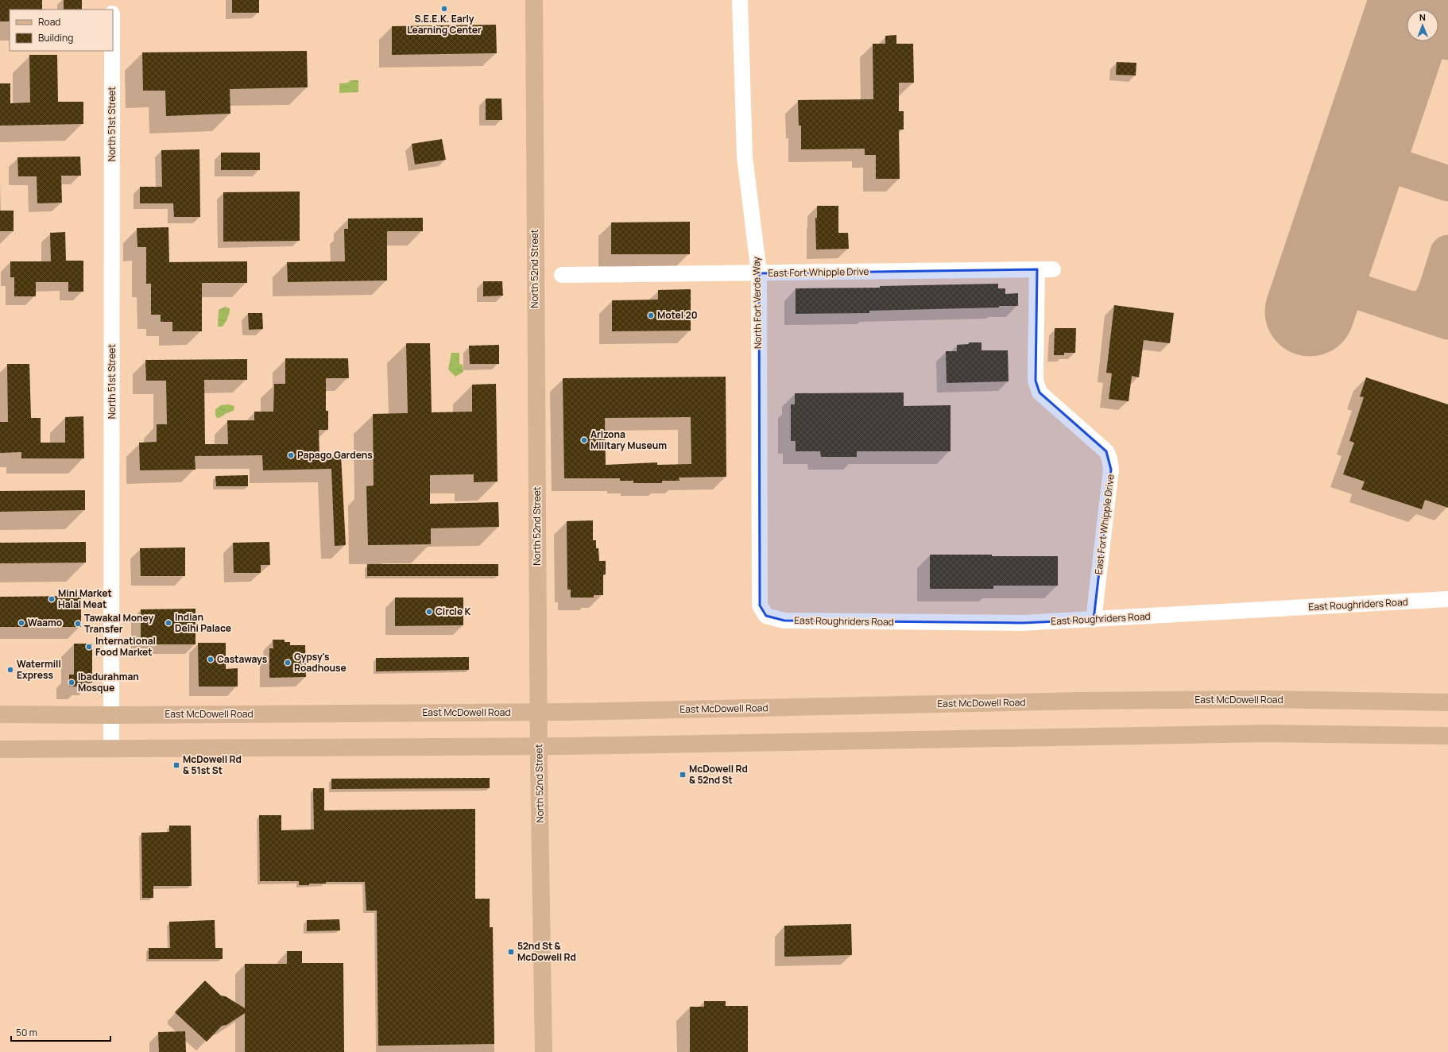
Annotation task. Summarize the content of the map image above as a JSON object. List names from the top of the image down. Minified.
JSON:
{"streets":{"main road":["North 52nd Street","East McDowell Road"],"street":["North 51st Street","East Fort Whipple Drive","North Fort Verde Way","East Roughriders Road"]},"crossings":[["North 51st Street","East McDowell Road"],["North 52nd Street","East McDowell Road"],["East Fort Whipple Drive","North Fort Verde Way"],["East Fort Whipple Drive","East Roughriders Road"],["North Fort Verde Way","East Roughriders Road"]],"places":{"other":["S.E.E.K. Early Learning Center","Motel 20","Arizona Military Museum","Papago Gardens","Mini Market Halal Meat","Circle K","Waamo","Indian Delhi Palace","Tawakal Money Transfer","International Food Market","Castaways","Gypsy's Roadhouse","Watermill Express","Ibadurahman Mosque"],"transit":["McDowell Rd & 51st St","McDowell Rd & 52nd St","52nd St & McDowell Rd"]},"legend":["Road","Building"],"scale_bar":"50 m","north":"top"}
